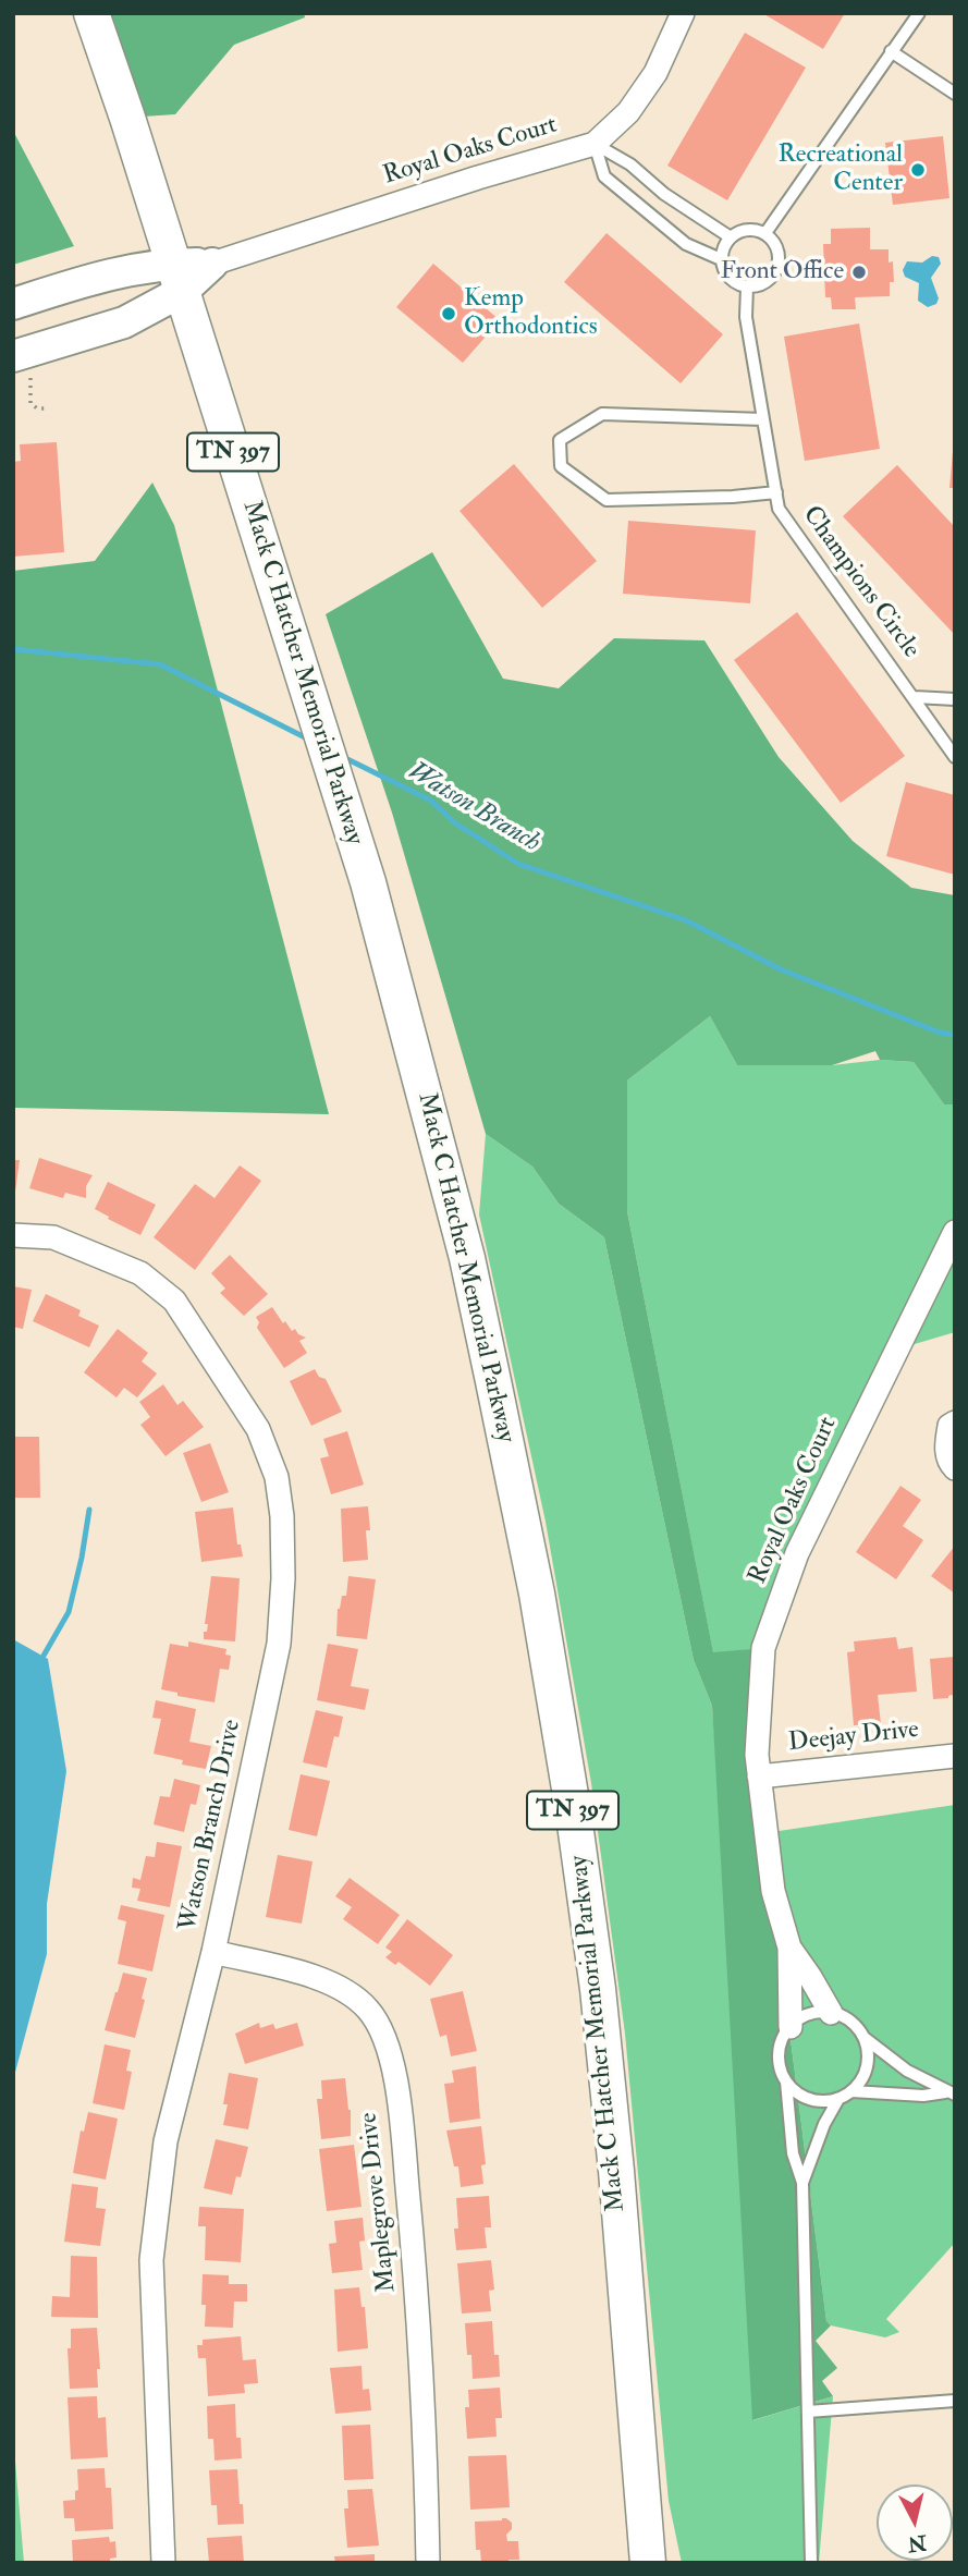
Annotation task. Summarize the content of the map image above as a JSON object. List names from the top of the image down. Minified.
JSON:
{"streets":{"main road":["TN 397","Mack C Hatcher Memorial Parkway"],"street":["Royal Oaks Court","Deejay Drive","Watson Branch Drive","Maplegrove Drive"],"lane":["Champions Circle"]},"crossings":[["Royal Oaks Court","Deejay Drive"],["Watson Branch Drive","Maplegrove Drive"]],"water":["Watson Branch"],"places":["Recreational Center","Front Office","Kemp Orthodontics"],"north":"bottom"}
